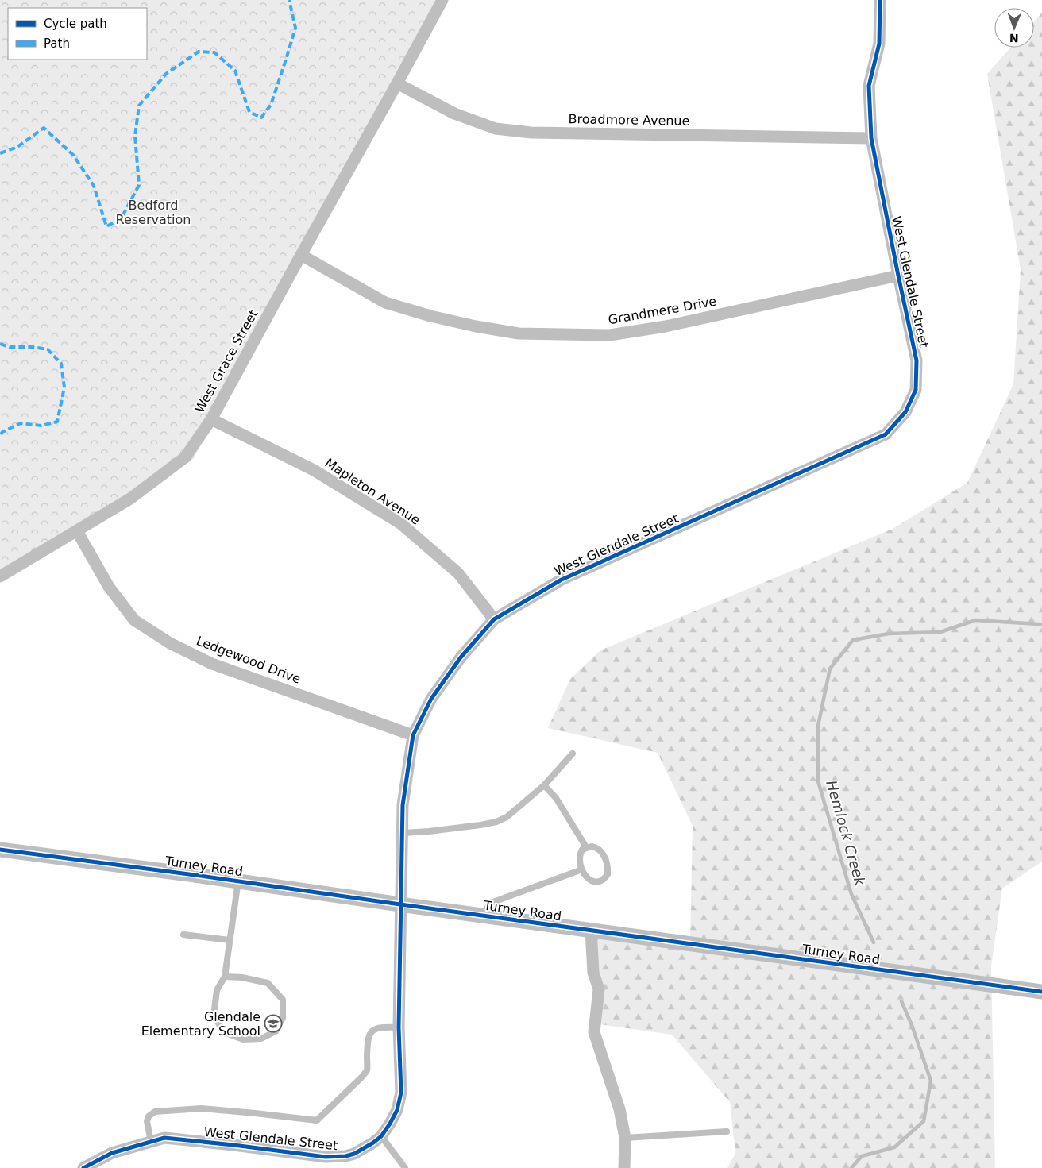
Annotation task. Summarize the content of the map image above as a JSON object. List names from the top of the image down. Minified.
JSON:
{"streets":{"street":["Broadmore Avenue","West Glendale Street","Grandmere Drive","West Grace Street","Mapleton Avenue","Ledgewood Drive","Turney Road"]},"crossings":[["Broadmore Avenue","West Glendale Street"],["Broadmore Avenue","West Grace Street"],["West Glendale Street","Grandmere Drive"],["West Glendale Street","Mapleton Avenue"],["West Glendale Street","Ledgewood Drive"],["West Glendale Street","Turney Road"],["Grandmere Drive","West Grace Street"],["West Grace Street","Mapleton Avenue"],["West Grace Street","Ledgewood Drive"]],"water":["Hemlock Creek"],"parks":["Bedford Reservation"],"places":{"school or university":["Glendale Elementary School"]},"legend":["Cycle path","Path"],"north":"bottom"}
